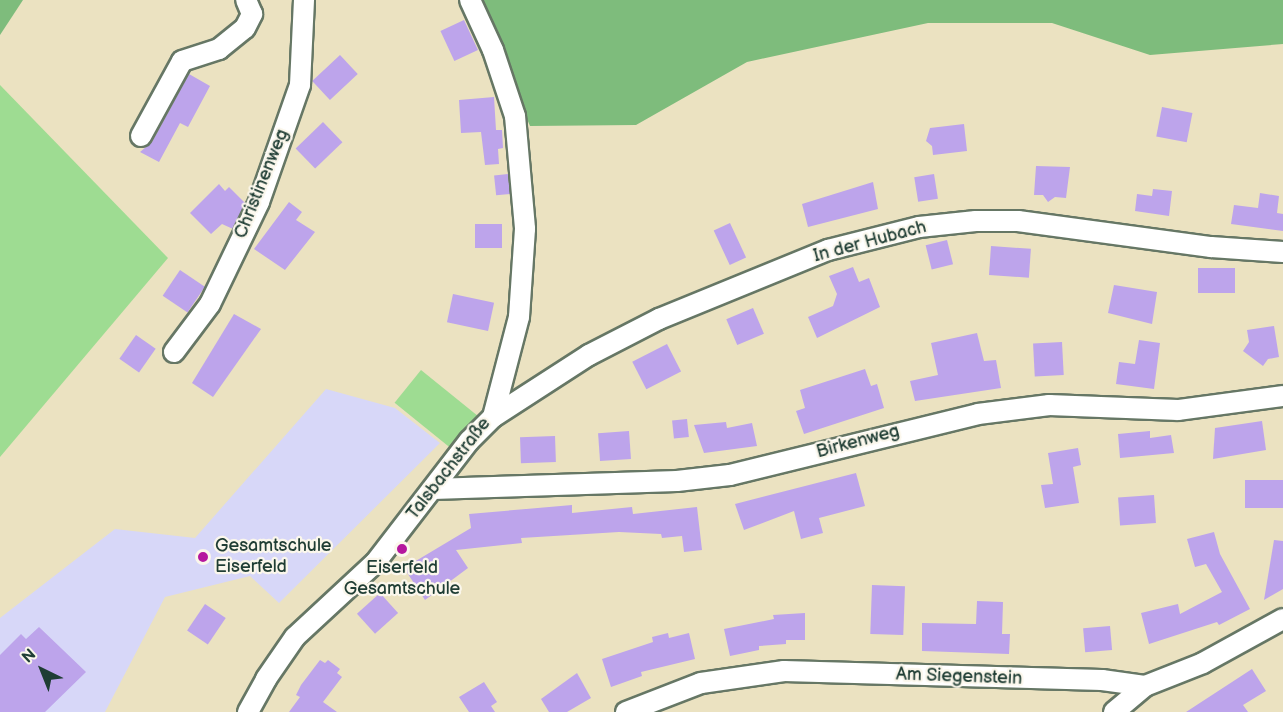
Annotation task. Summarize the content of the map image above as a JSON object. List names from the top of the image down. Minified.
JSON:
{"streets":{"street":["Christinenweg","In der Hubach","Birkenweg","Talsbachstraße","Am Siegenstein"]},"crossings":[["In der Hubach","Talsbachstraße"],["Birkenweg","Talsbachstraße"]],"places":["Eiserfeld Gesamtschule","Gesamtschule Eiserfeld"],"north":"top left"}
